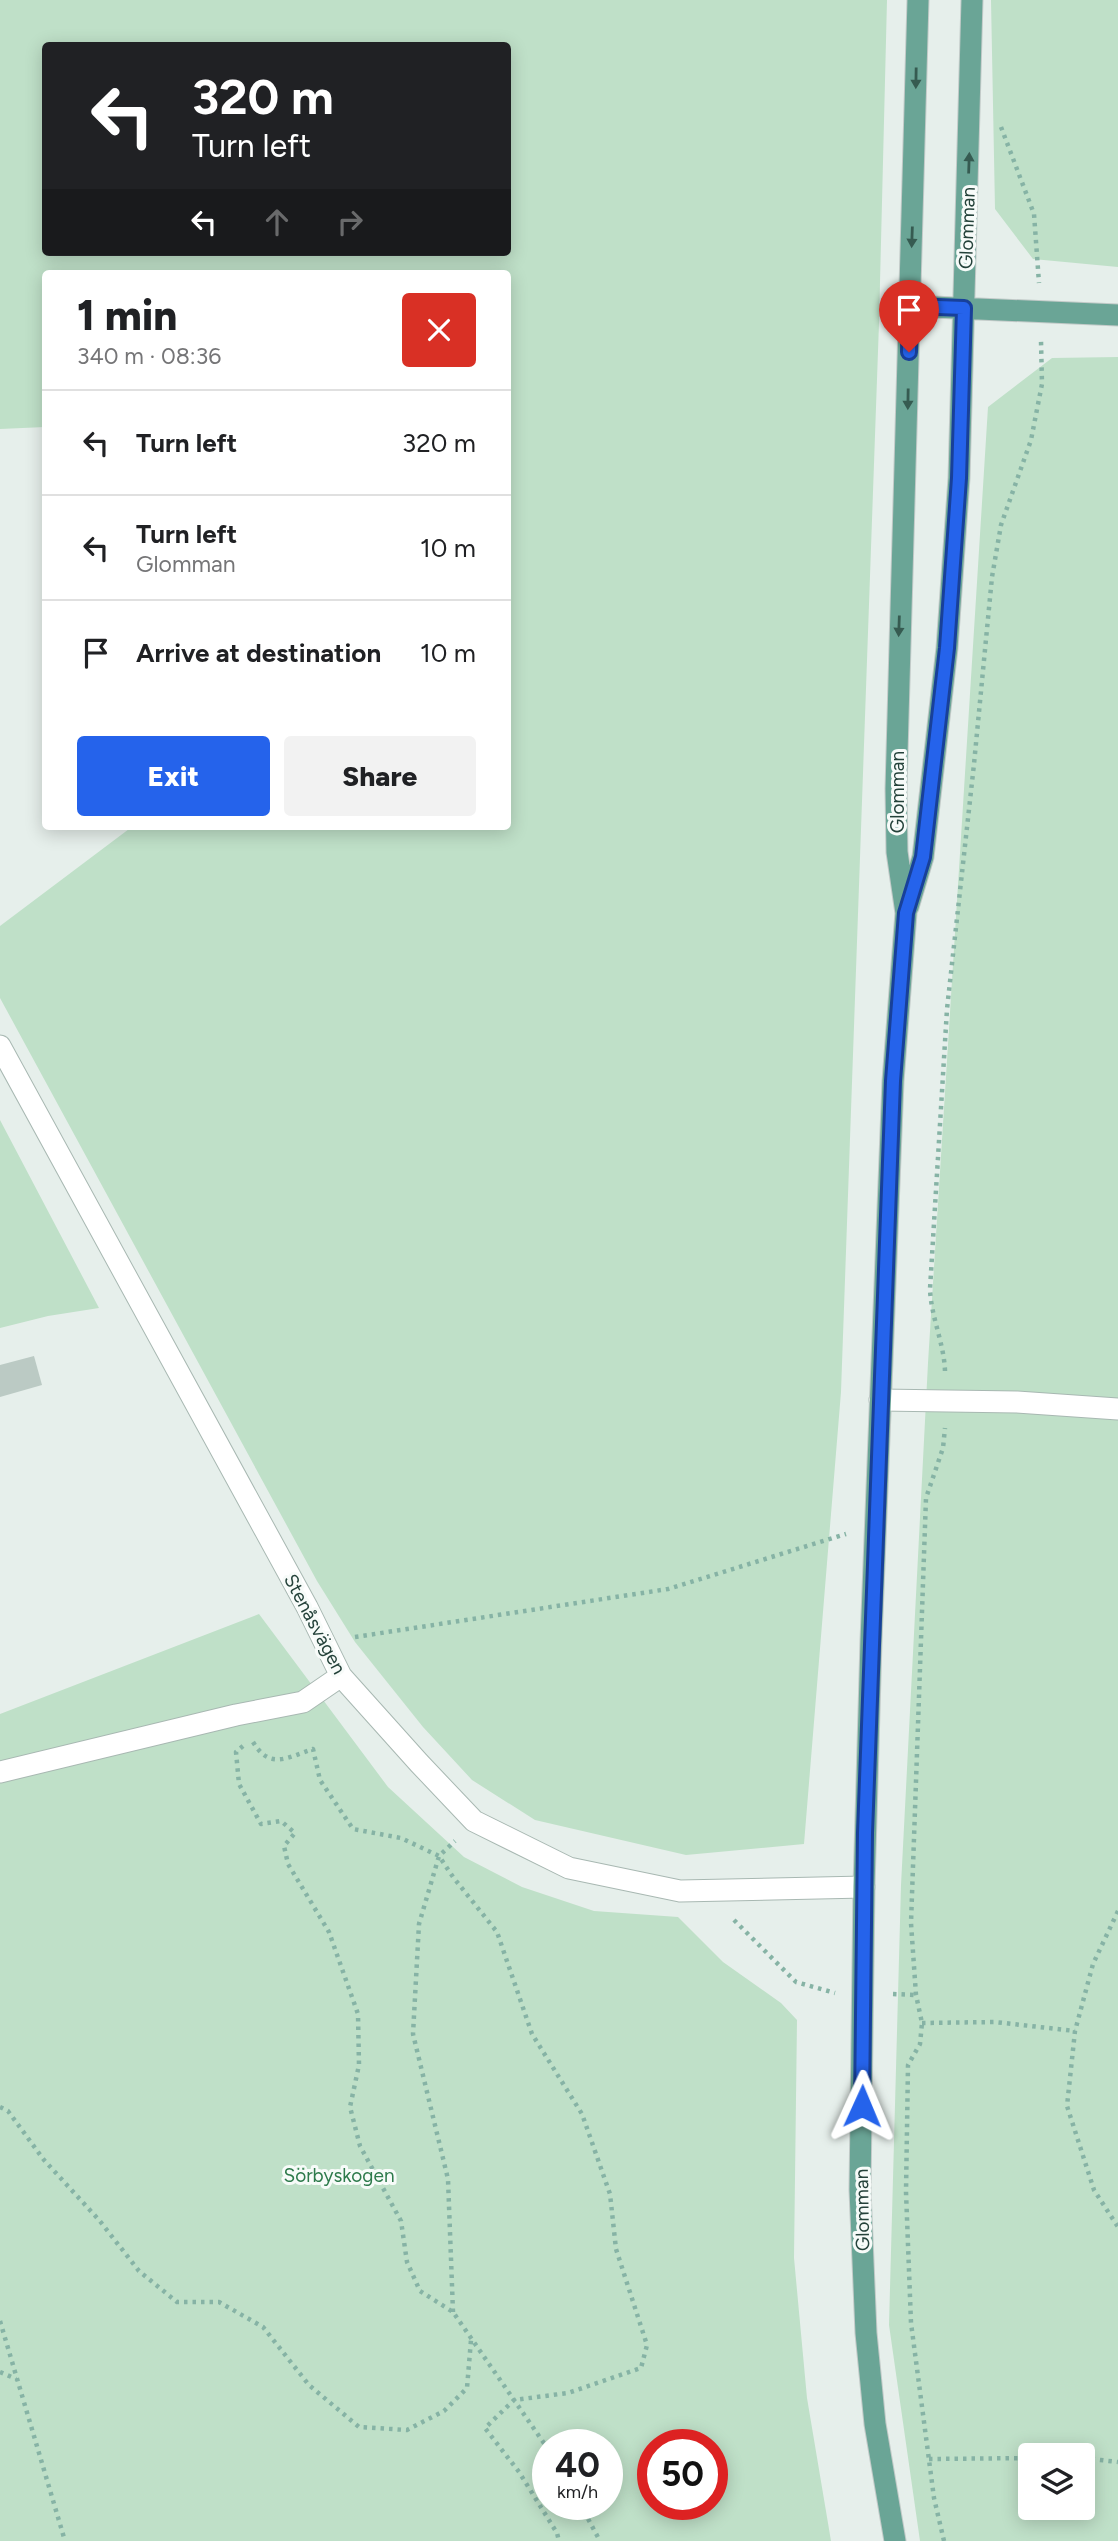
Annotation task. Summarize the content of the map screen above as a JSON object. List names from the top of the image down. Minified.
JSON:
{"streets":{"main road":["Glomman"],"street":["Stenåsvägen"]},"crossings":[["Glomman","Stenåsvägen"]],"parks":["Sörbyskogen"],"page":{"turn":["320 m","Turn left"],"heading":["1 min","340 m · 08:36"],"list":[{"name":"Turn left","value":"320 m"},{"name":"Turn left","note":"Glomman","value":"10 m"},{"name":"Arrive at destination","value":"10 m"}],"buttons":["Exit","Share"],"speed":"40 km/h","limit":"50"}}
